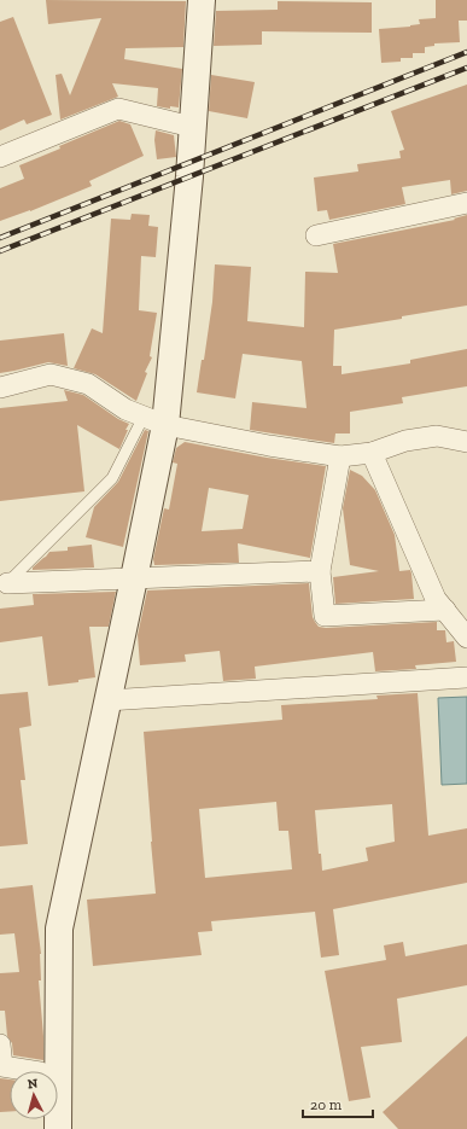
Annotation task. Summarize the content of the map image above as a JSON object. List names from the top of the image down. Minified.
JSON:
{"scale_bar":"20 m","north":"top"}
